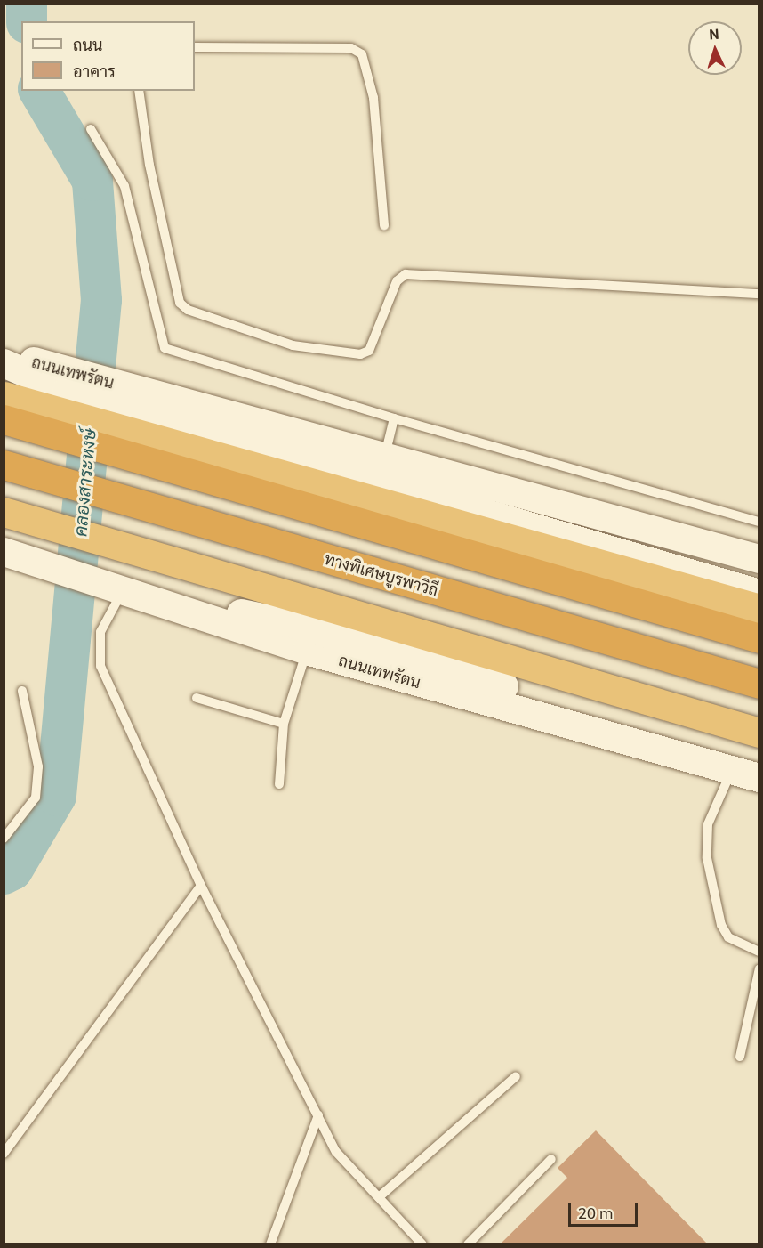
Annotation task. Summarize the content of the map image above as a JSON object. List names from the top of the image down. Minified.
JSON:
{"streets":{"highway":["ถนนเทพรัตน","ทางพิเศษบูรพาวิถี"]},"water":["คลองสาระหงษ์"],"legend":["ถนน","อาคาร"],"scale_bar":"20 m","north":"top"}
